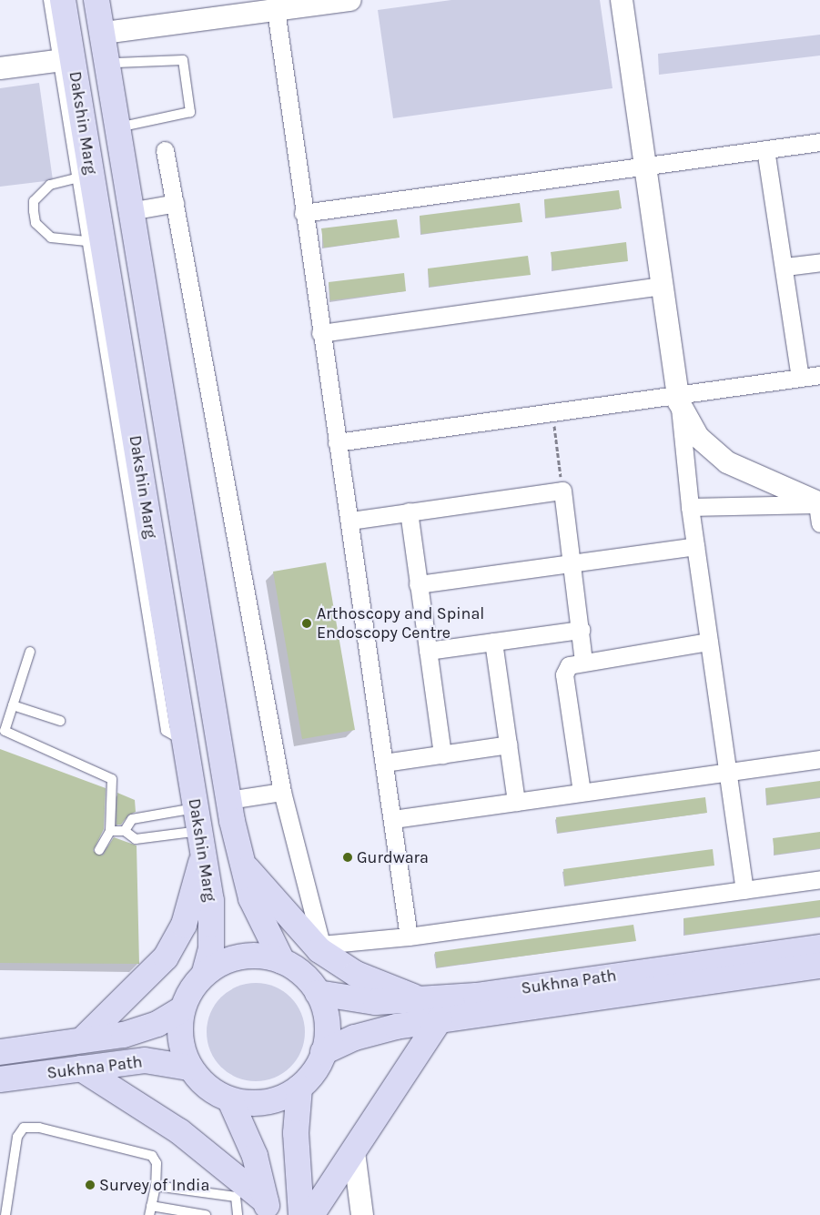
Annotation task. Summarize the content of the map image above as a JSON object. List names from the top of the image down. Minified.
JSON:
{"streets":{"main road":["Dakshin Marg","Sukhna Path"]},"crossings":[["Dakshin Marg","Sukhna Path"]],"places":["Arthoscopy and Spinal Endoscopy Centre","Gurdwara","Survey of India"]}
